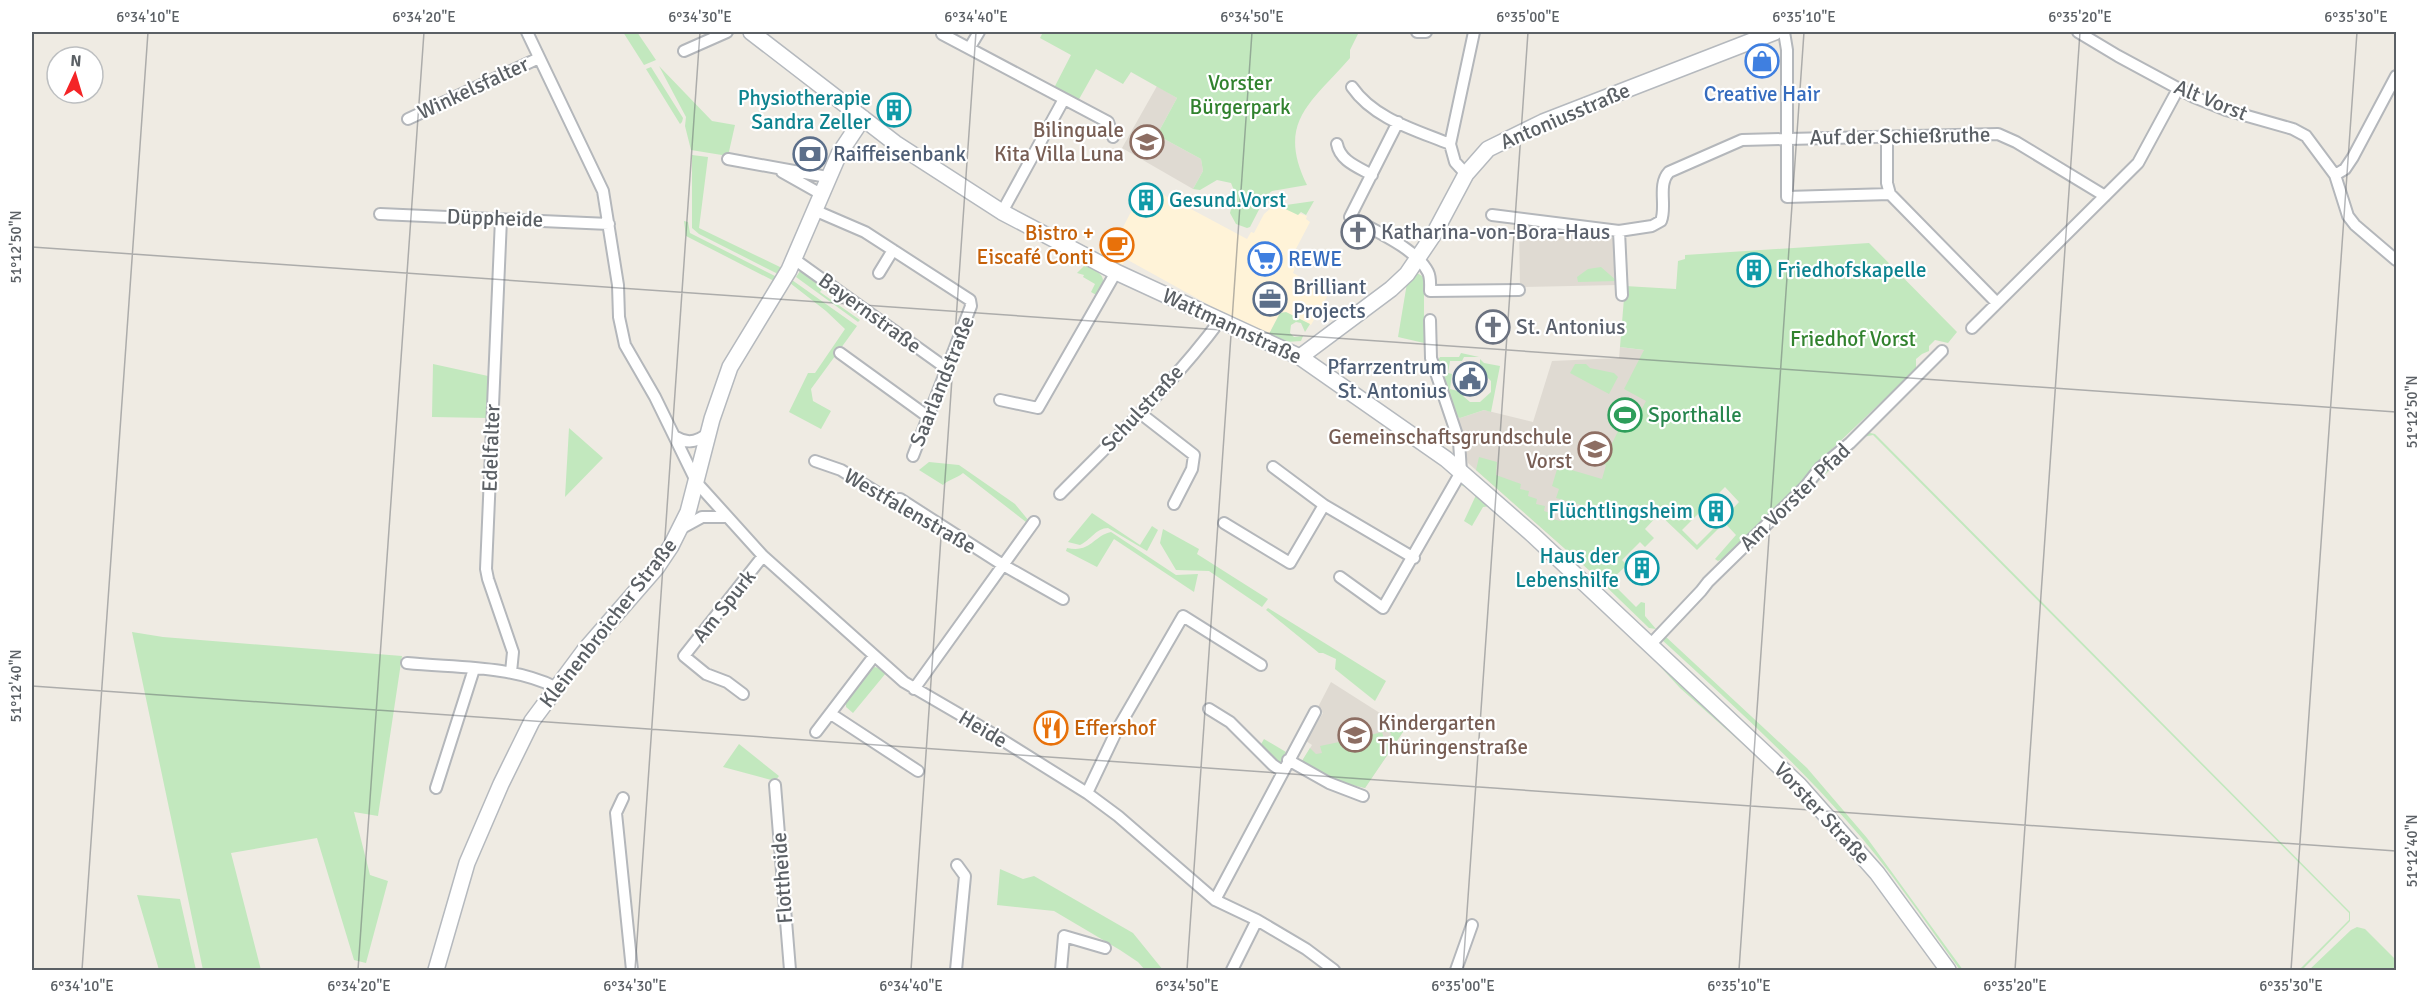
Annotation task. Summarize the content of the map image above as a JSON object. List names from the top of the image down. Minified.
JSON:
{"streets":{"street":["Winkelsfalter","Alt Vorst","Antoniusstraße","Auf der Schießruthe","Düppheide","Bayernstraße","Wattmannstraße","Saarlandstraße","Schulstraße","Edelfalter","Am Vorster Pfad","Westfalenstraße","Am Spurk","Kleinenbroicher Straße","Heide","Vorster Straße","Flottheide"]},"crossings":[["Winkelsfalter","Heide"],["Antoniusstraße","Wattmannstraße"],["Düppheide","Edelfalter"],["Düppheide","Heide"],["Bayernstraße","Saarlandstraße"],["Bayernstraße","Kleinenbroicher Straße"],["Wattmannstraße","Schulstraße"],["Wattmannstraße","Am Vorster Pfad"],["Wattmannstraße","Kleinenbroicher Straße"],["Wattmannstraße","Vorster Straße"],["Am Spurk","Heide"],["Kleinenbroicher Straße","Heide"]],"parks":["Vorster Bürgerpark","Friedhof Vorst"],"places":{"shop":["Creative Hair"],"building":["Physiotherapie Sandra Zeller","Gesund.Vorst","Friedhofskapelle","Flüchtlingsheim","Haus der Lebenshilfe"],"school or university":["Bilinguale Kita Villa Luna","Gemeinschaftsgrundschule Vorst","Kindergarten Thüringenstraße"],"bank":["Raiffeisenbank"],"church":["Katharina-von-Bora-Haus","St. Antonius"],"cafe":["Bistro + Eiscafé Conti"],"supermarket":["REWE"],"office":["Brilliant Projects"],"public building":["Pfarrzentrum St. Antonius"],"sports":["Sporthalle"],"restaurant":["Effershof"]},"north":"top","coordinates":["6°34'10\"E","6°34'20\"E","6°34'30\"E","6°34'40\"E","6°34'50\"E","6°35'00\"E","6°35'10\"E","6°35'20\"E","6°35'30\"E","51°12'50\"N","51°12'40\"N"]}
